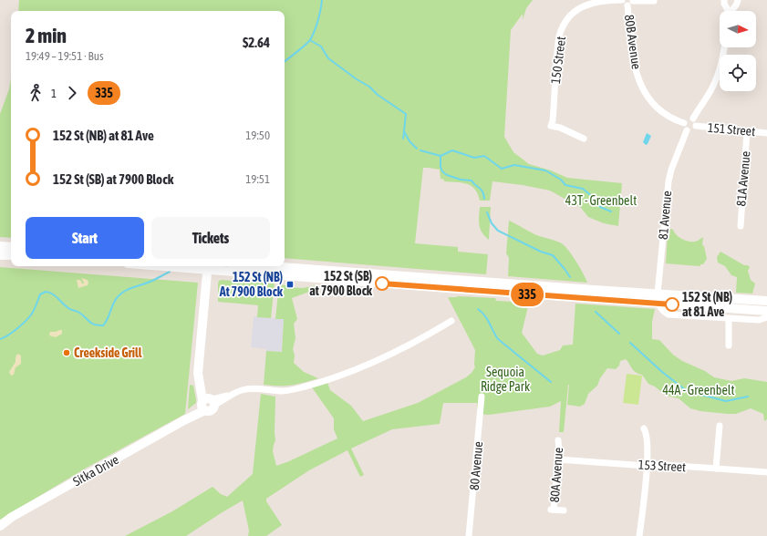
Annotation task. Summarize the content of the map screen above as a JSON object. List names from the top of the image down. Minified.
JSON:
{"streets":{"main road":["Sitka Drive"],"street":["80B Avenue","150 Street","151 Street","81A Avenue","81 Avenue","80 Avenue","153 Street","80A Avenue"]},"crossings":[["80B Avenue","151 Street"],["80B Avenue","81 Avenue"],["151 Street","81A Avenue"],["151 Street","81 Avenue"],["153 Street","80A Avenue"]],"parks":["43T - Greenbelt","Sequoia Ridge Park","44A - Greenbelt"],"places":{"other":["152 St (SB) at 7900 Block","152 St (NB) at 81 Ave","Creekside Grill"],"transit":["152 St (NB) At 7900 Block"]},"lines":["bus line 335"],"north":"right","page":{"on_map":"335","heading":["2 min","19:49 – 19:51 · Bus","$2.64"],"legs":["1","335"],"list":[{"name":"152 St (NB) at 81 Ave","value":"19:50"},{"name":"152 St (SB) at 7900 Block","value":"19:51"}],"buttons":["Start","Tickets"]}}
